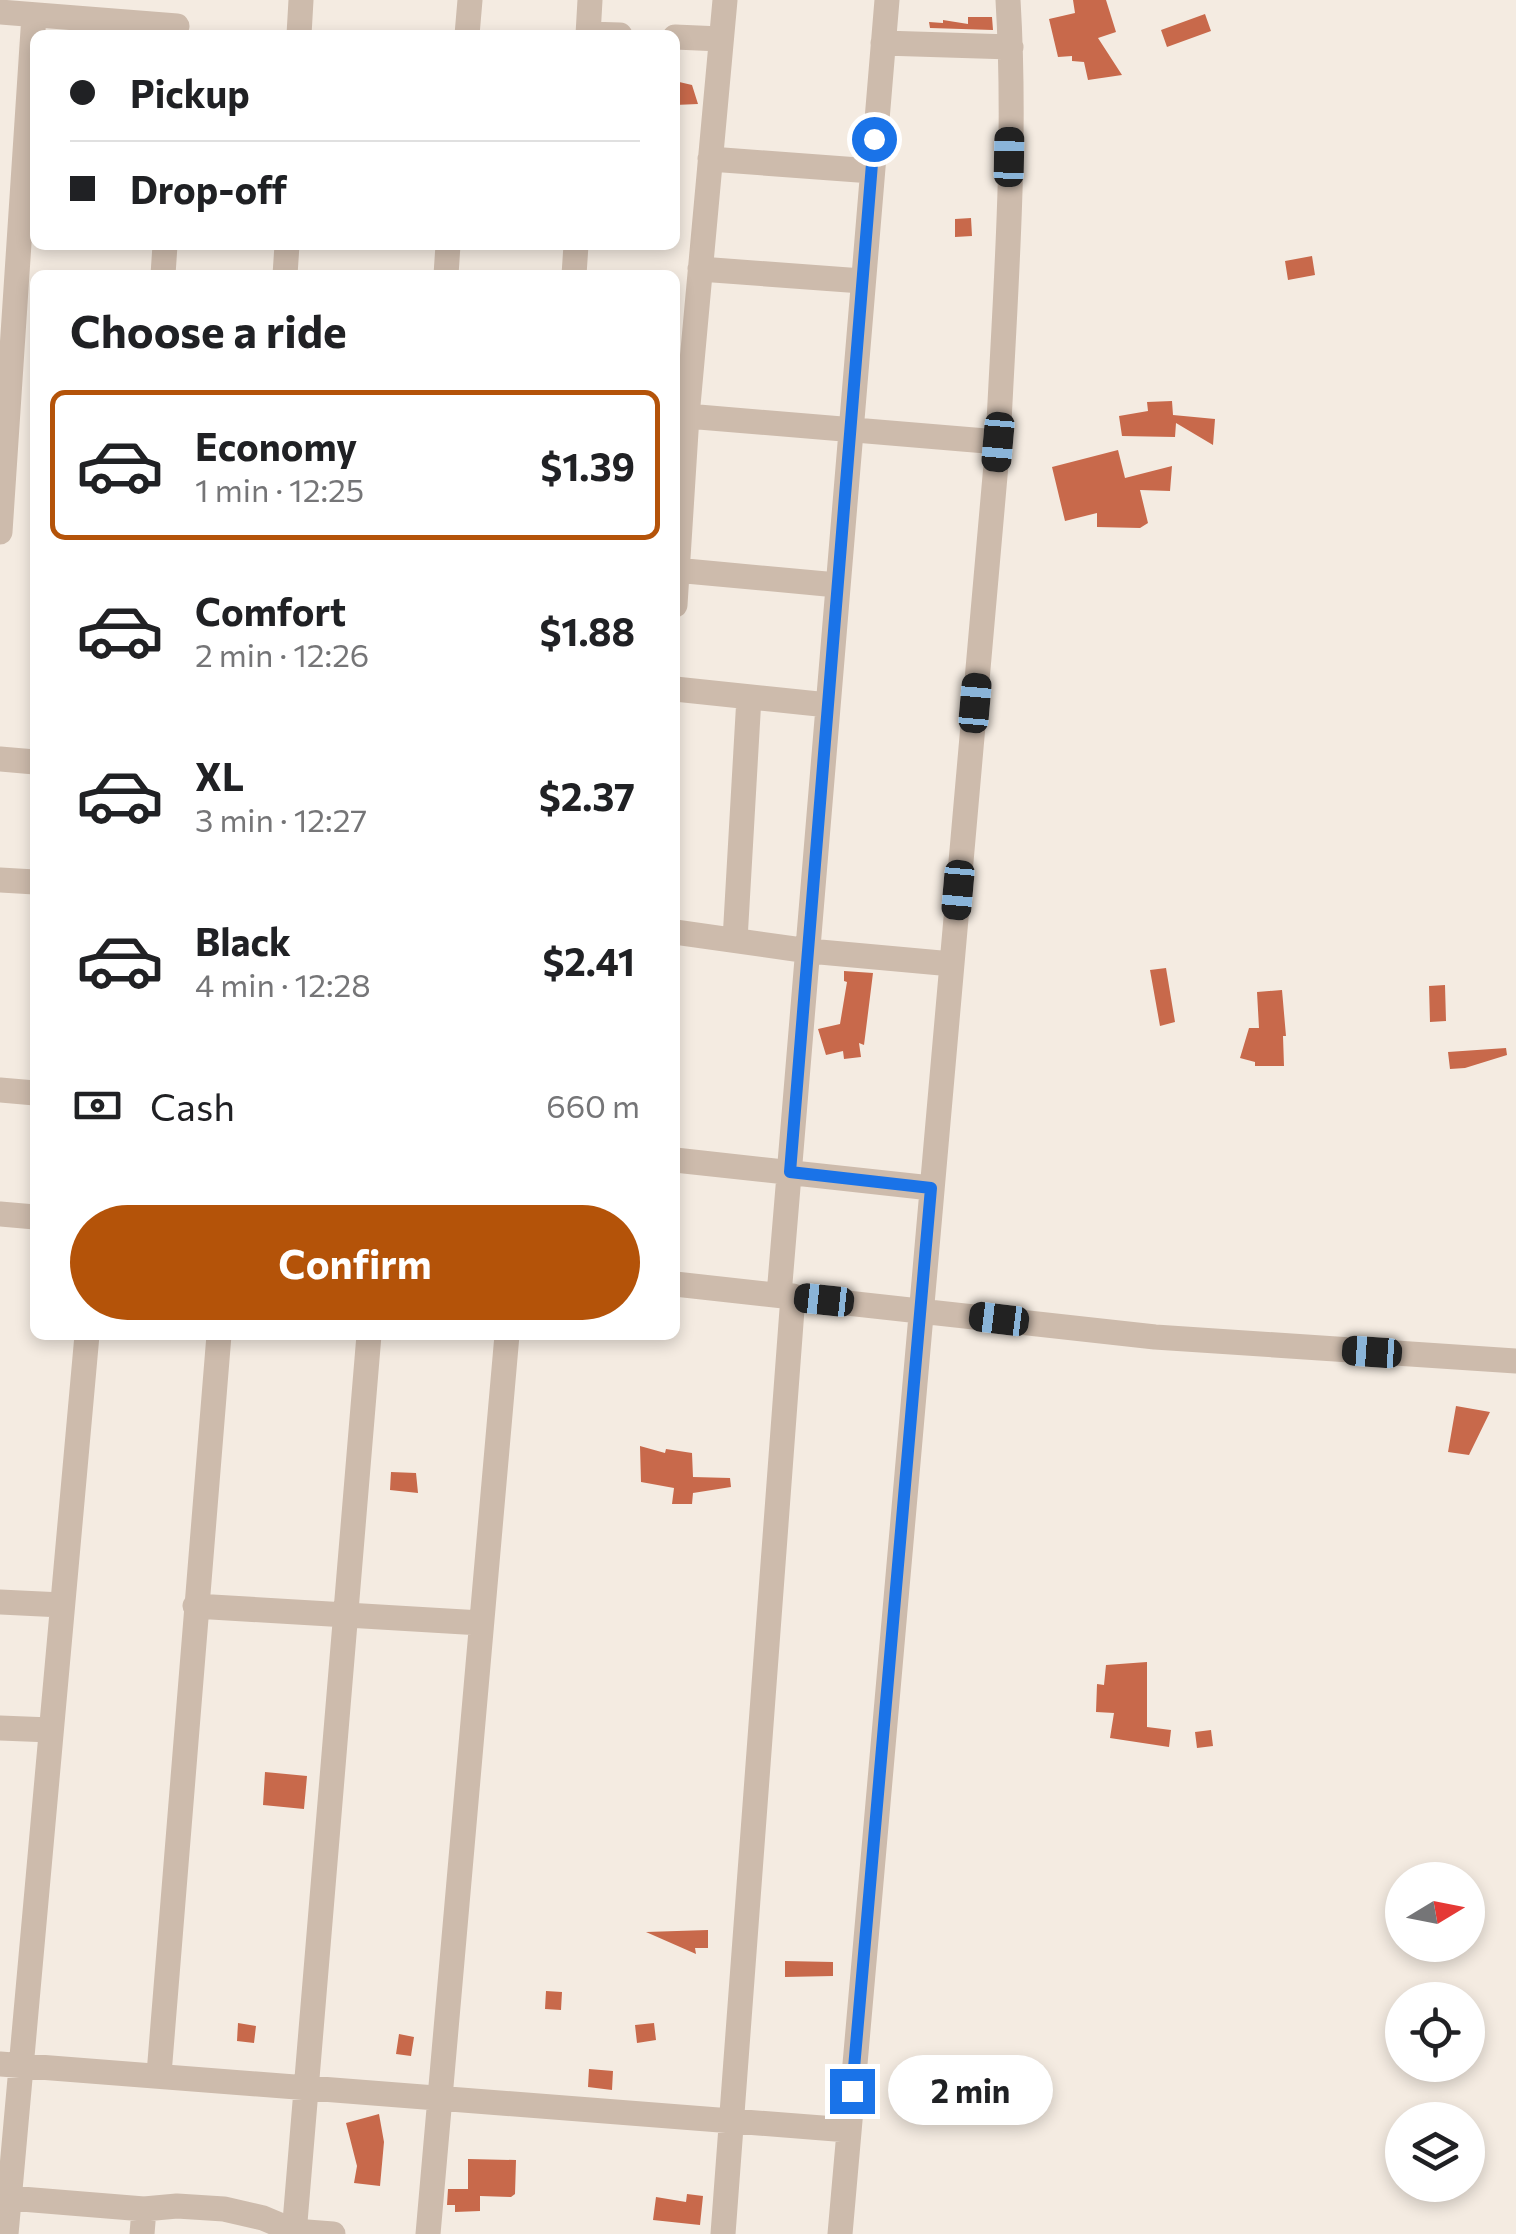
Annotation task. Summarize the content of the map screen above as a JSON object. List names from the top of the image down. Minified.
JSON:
{"north":"right","page":{"banner":["Pickup","Drop-off"],"heading":"Choose a ride","list":[{"name":"Economy","note":"1 min · 12:25","value":"$1.39"},{"name":"Comfort","note":"2 min · 12:26","value":"$1.88"},{"name":"XL","note":"3 min · 12:27","value":"$2.37"},{"name":"Black","note":"4 min · 12:28","value":"$2.41"}],"pay":["Cash","660 m"],"buttons":"Confirm","bubble":"2 min"}}
